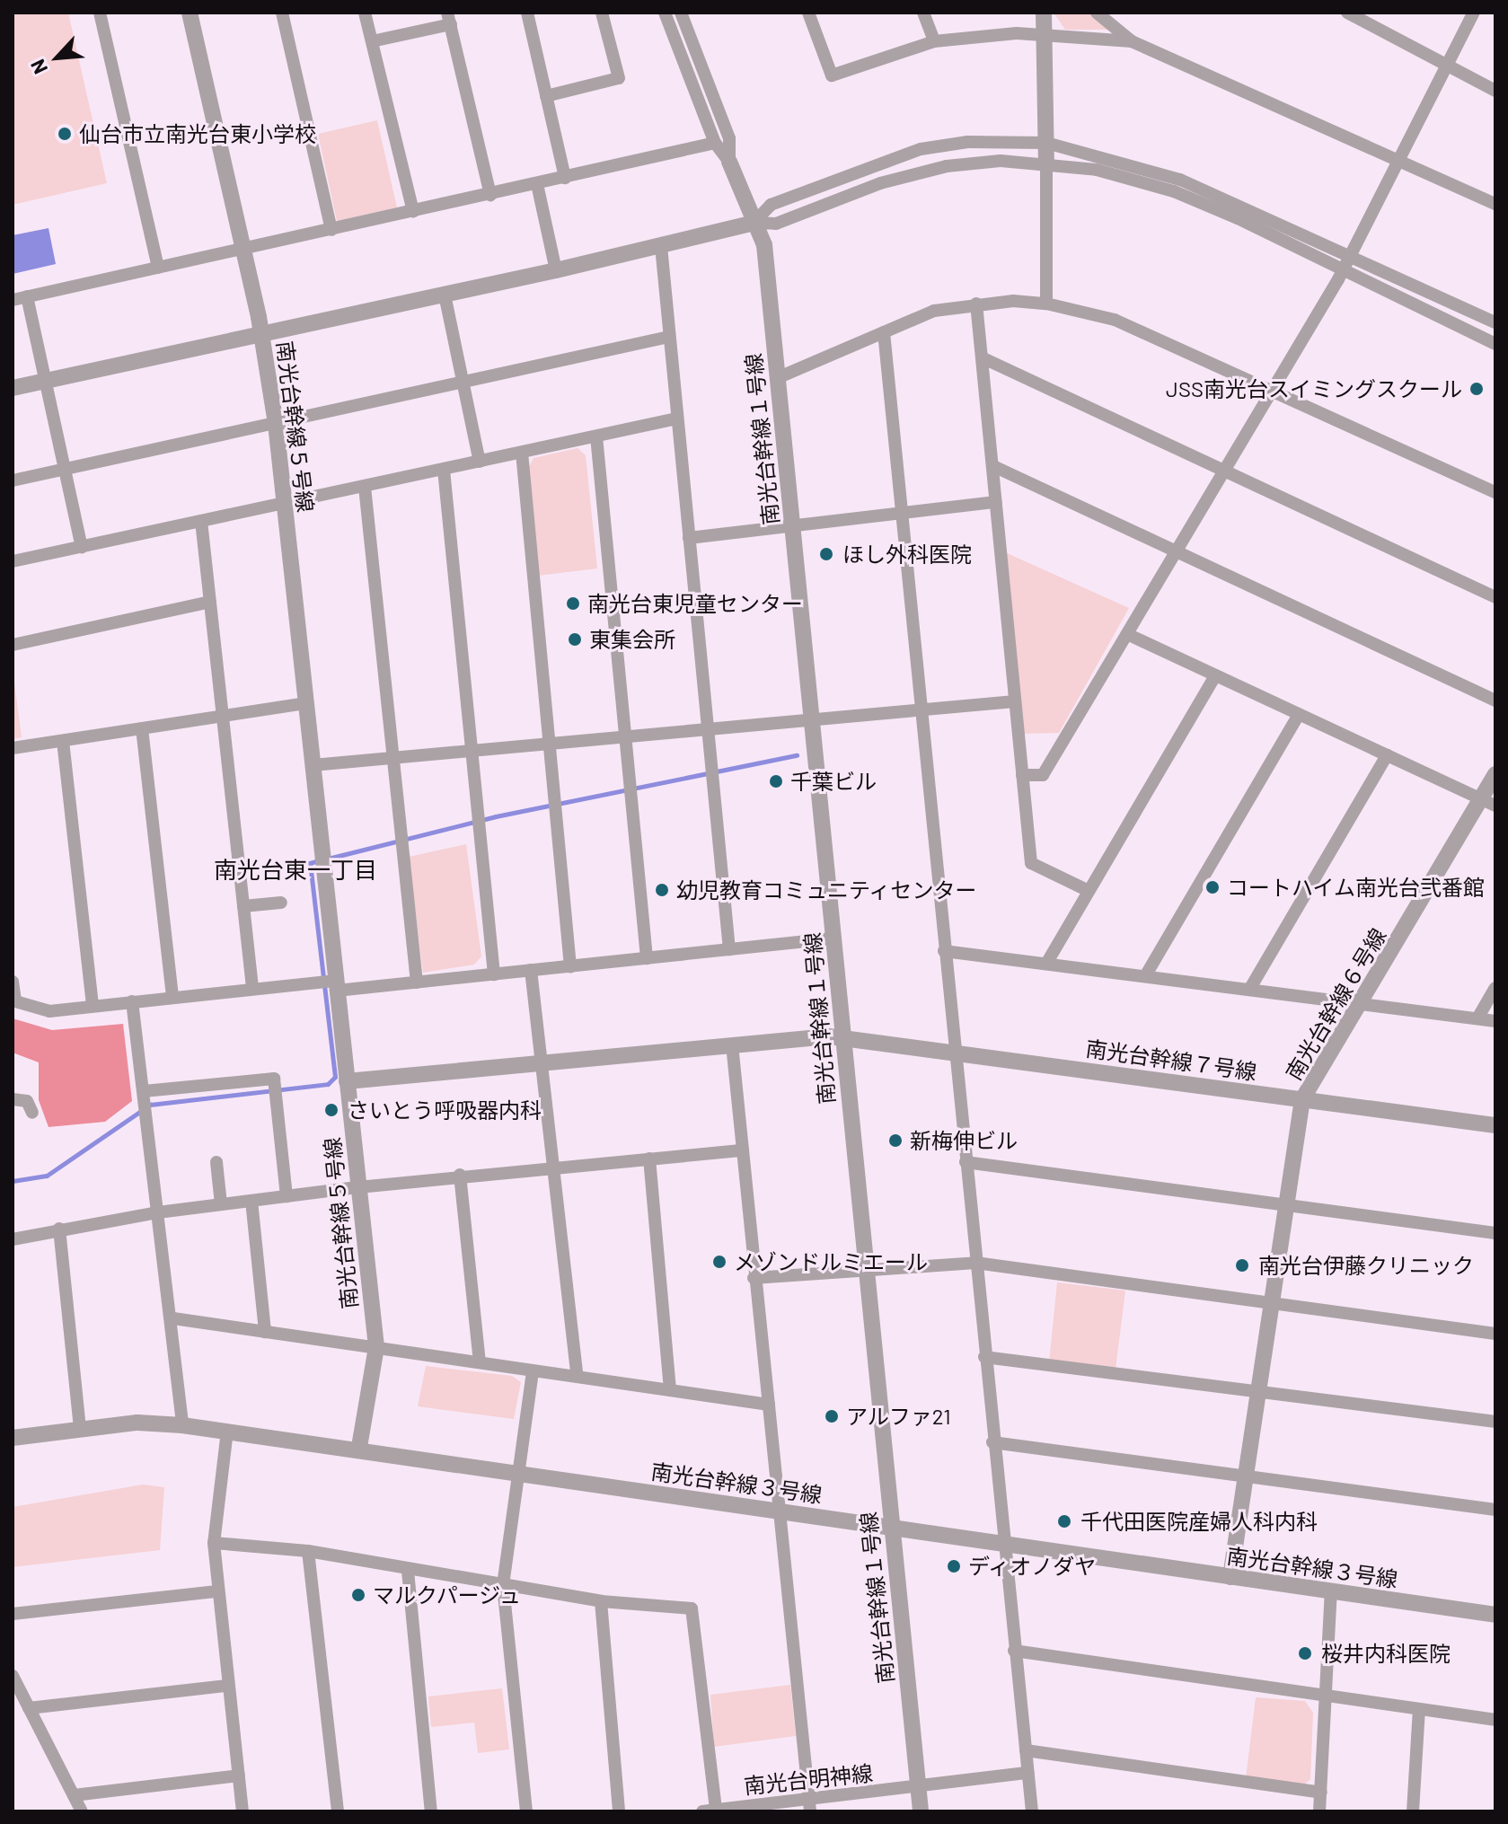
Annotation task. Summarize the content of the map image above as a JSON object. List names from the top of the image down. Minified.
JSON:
{"streets":{"street":["南光台幹線５号線","南光台幹線１号線","南光台幹線６号線","南光台幹線７号線","南光台幹線３号線","南光台明神線"]},"crossings":[["南光台幹線５号線","南光台幹線７号線"],["南光台幹線５号線","南光台幹線３号線"],["南光台幹線１号線","南光台幹線７号線"],["南光台幹線１号線","南光台幹線３号線"],["南光台幹線１号線","南光台明神線"],["南光台幹線６号線","南光台幹線７号線"],["南光台幹線６号線","南光台幹線３号線"]],"districts":["南光台東一丁目"],"places":["仙台市立南光台東小学校","JSS南光台スイミングスクール","ほし外科医院","南光台東児童センター","東集会所","千葉ビル","コートハイム南光台弐番館","幼児教育コミュニティセンター","さいとう呼吸器内科","新梅伸ビル","メゾンドルミエール","南光台伊藤クリニック","アルファ21","千代田医院産婦人科内科","ディオノダヤ","マルクパージュ","桜井内科医院"],"north":"bottom left"}
